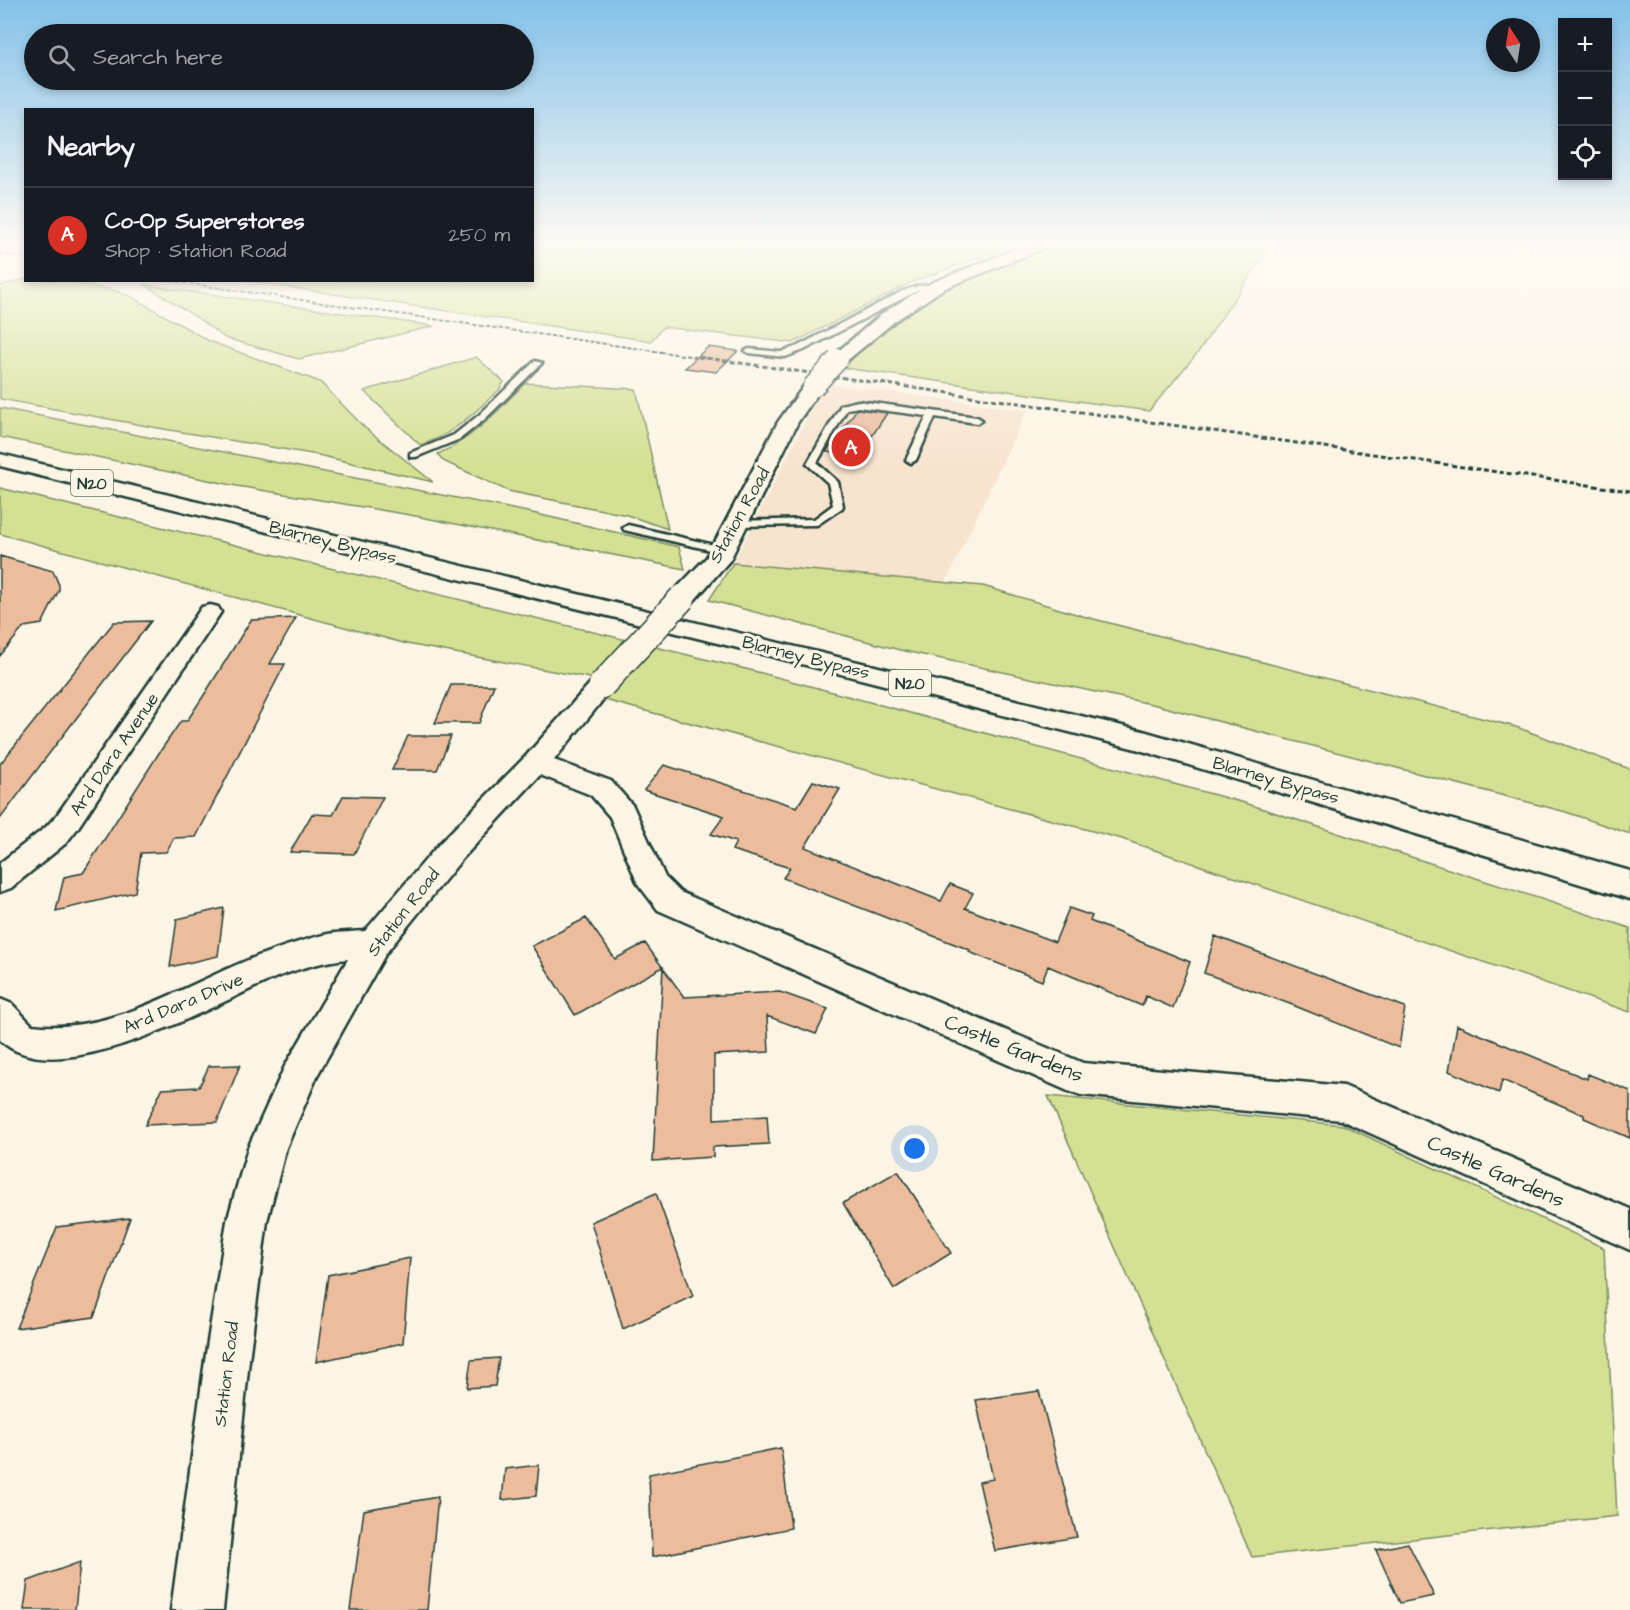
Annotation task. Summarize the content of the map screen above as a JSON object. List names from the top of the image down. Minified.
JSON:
{"streets":{"main road":["N20","Station Road","Blarney Bypass"],"street":["Ard Dara Avenue","Ard Dara Drive","Castle Gardens"]},"crossings":[["Station Road","Ard Dara Drive"],["Station Road","Castle Gardens"]],"north":"top","page":{"map_buttons":["+","−"],"search":"Search here","heading":"Nearby","list":[{"mark":"A","name":"Co-Op Superstores","note":"Shop · Station Road","value":"250 m"}],"pins":"A"}}
